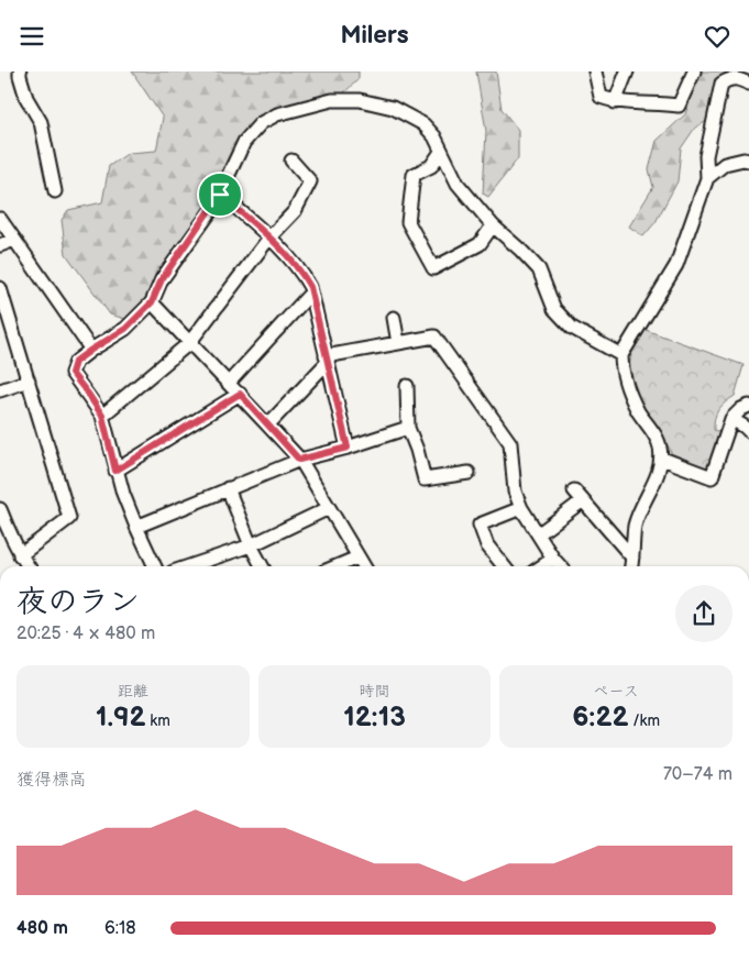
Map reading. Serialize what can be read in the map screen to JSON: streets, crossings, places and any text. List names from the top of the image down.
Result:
{
  "page": {
    "header": "Milers",
    "heading": ["夜のラン", "20:25 · 4 × 480 m"],
    "stats": [
      ["距離", "1.92 km"],
      ["時間", "12:13"],
      ["ペース", "6:22 /km"]
    ],
    "chart": ["獲得標高", "70–74 m"],
    "list": [
      {
        "name": "480 m",
        "note": "6:18"
      }
    ]
  }
}
